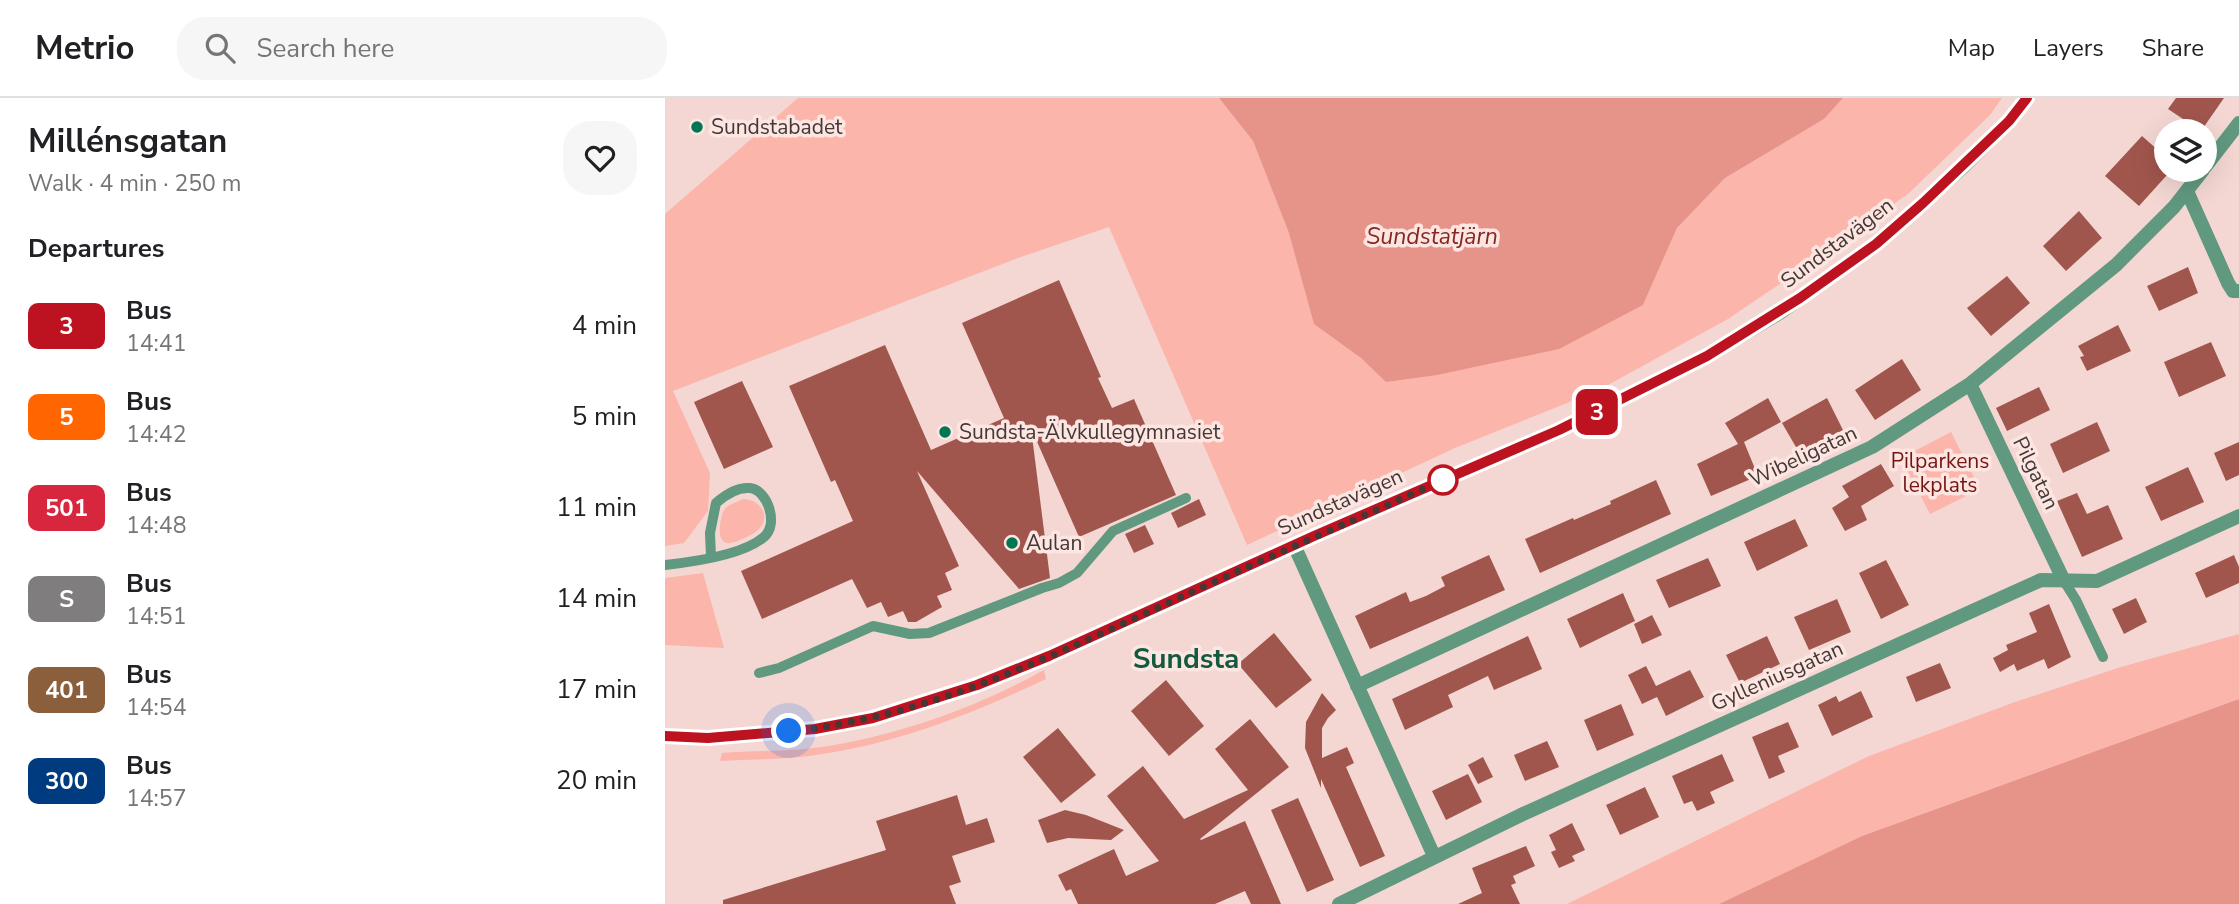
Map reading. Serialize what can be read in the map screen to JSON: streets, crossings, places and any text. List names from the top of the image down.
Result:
{
  "streets": {
    "street": [
      "Sundstavägen",
      "Wibeligatan",
      "Pilgatan",
      "Gylleniusgatan"
    ]
  },
  "crossings": [
    ["Wibeligatan", "Pilgatan"],
    ["Pilgatan", "Gylleniusgatan"]
  ],
  "districts": ["Sundsta"],
  "water": ["Sundstatjärn"],
  "parks": ["Pilparkens lekplats"],
  "places": ["Sundstabadet", "Sundsta-Älvkullegymnasiet", "Aulan"],
  "lines": ["bus line 3"],
  "page": {
    "header": "Metrio",
    "search": "Search here",
    "nav": ["Map", "Layers", "Share"],
    "heading": [
      ["Millénsgatan", "Walk · 4 min · 250 m"],
      "Departures"
    ],
    "on_map": "3",
    "list": [
      {
        "mark": "3",
        "name": "Bus",
        "note": "14:41",
        "value": "4 min"
      },
      {
        "mark": "5",
        "name": "Bus",
        "note": "14:42",
        "value": "5 min"
      },
      {
        "mark": "501",
        "name": "Bus",
        "note": "14:48",
        "value": "11 min"
      },
      {
        "mark": "S",
        "name": "Bus",
        "note": "14:51",
        "value": "14 min"
      },
      {
        "mark": "401",
        "name": "Bus",
        "note": "14:54",
        "value": "17 min"
      },
      {
        "mark": "300",
        "name": "Bus",
        "note": "14:57",
        "value": "20 min"
      }
    ]
  }
}
